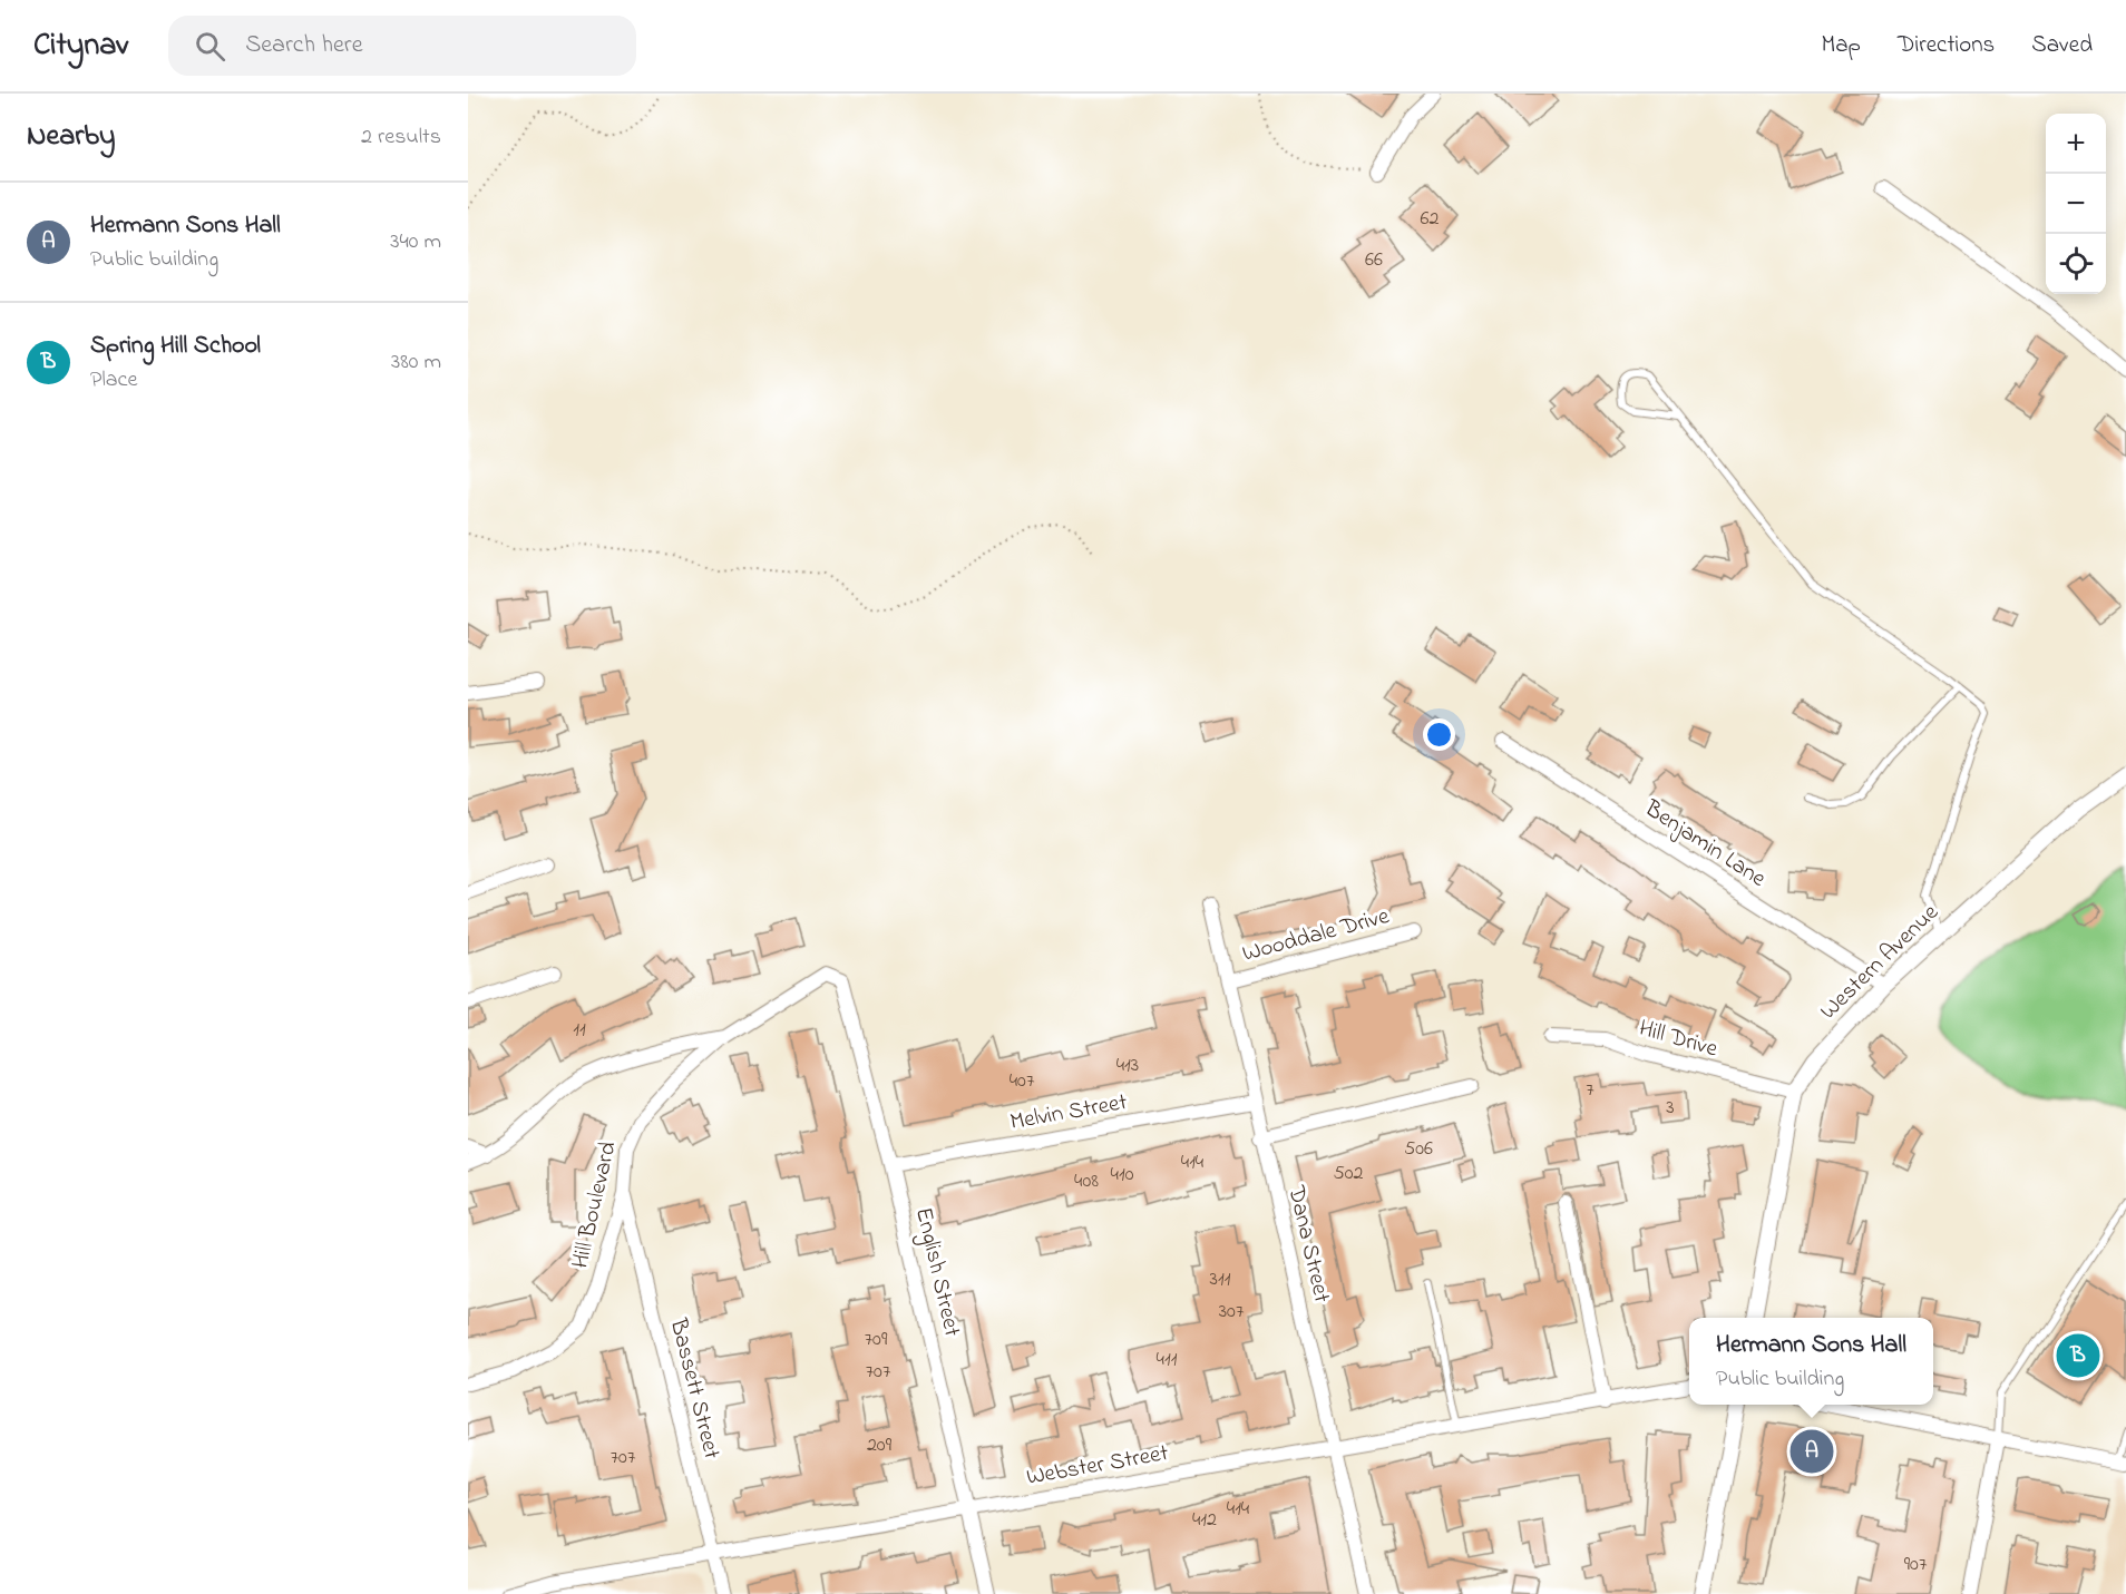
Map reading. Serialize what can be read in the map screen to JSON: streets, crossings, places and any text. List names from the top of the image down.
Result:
{
  "streets": {
    "street": [
      "Benjamin Lane",
      "Wooddale Drive",
      "Western Avenue",
      "Hill Drive",
      "Melvin Street",
      "Hill Boulevard",
      "Dana Street",
      "English Street",
      "Bassett Street",
      "Webster Street"
    ]
  },
  "crossings": [
    ["Benjamin Lane", "Western Avenue"],
    ["Wooddale Drive", "Dana Street"],
    ["Western Avenue", "Hill Drive"],
    ["Melvin Street", "Dana Street"],
    ["Melvin Street", "English Street"],
    ["Hill Boulevard", "English Street"],
    ["Hill Boulevard", "Bassett Street"],
    ["Dana Street", "Webster Street"],
    ["English Street", "Webster Street"],
    ["Bassett Street", "Webster Street"]
  ],
  "house_numbers": [
    "62",
    "66",
    "11",
    "413",
    "407",
    "7",
    "3",
    "506",
    "414",
    "502",
    "410",
    "408",
    "311",
    "307",
    "709",
    "411",
    "707",
    "209",
    "707",
    "414",
    "412",
    "907"
  ],
  "page": {
    "header": "Citynav",
    "search": "Search here",
    "nav": ["Map", "Directions", "Saved"],
    "heading": ["Nearby", "2 results"],
    "map_buttons": ["+", "−"],
    "list": [
      {
        "mark": "A",
        "name": "Hermann Sons Hall",
        "note": "Public building",
        "value": "340 m"
      },
      {
        "mark": "B",
        "name": "Spring Hill School",
        "note": "Place",
        "value": "380 m"
      }
    ],
    "popup": ["Hermann Sons Hall", "Public building"],
    "pins": ["B", "A"]
  }
}
